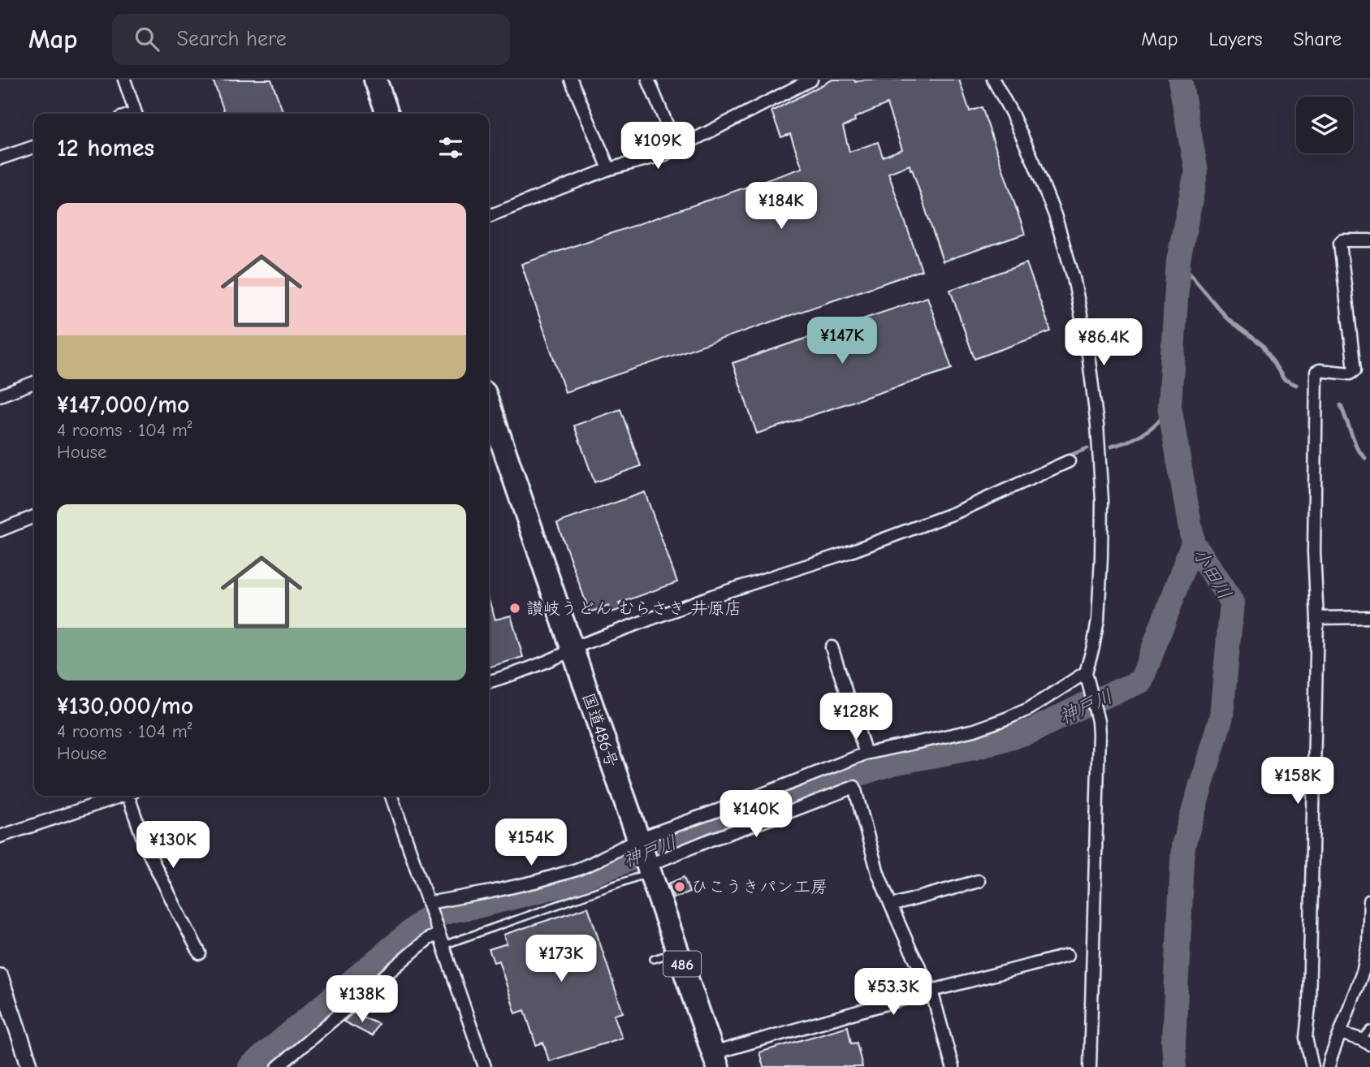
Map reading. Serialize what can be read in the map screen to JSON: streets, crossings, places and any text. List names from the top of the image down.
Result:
{
  "streets": {
    "highway": ["国道486号", "486"]
  },
  "water": ["小田川", "神戸川"],
  "places": ["讃岐うどん むらさき 井原店", "ひこうきパン工房"],
  "page": {
    "header": "Map",
    "search": "Search here",
    "nav": ["Map", "Layers", "Share"],
    "heading": "12 homes",
    "price": [
      "¥109K",
      "¥184K",
      "¥147K",
      "¥86.4K",
      "¥128K",
      "¥158K",
      "¥140K",
      "¥154K",
      "¥130K",
      "¥173K",
      "¥53.3K",
      "¥138K"
    ],
    "list": [
      {
        "name": "¥147,000/mo",
        "note": "4 rooms · 104 m² · House"
      },
      {
        "name": "¥130,000/mo",
        "note": "4 rooms · 104 m² · House"
      }
    ]
  }
}
